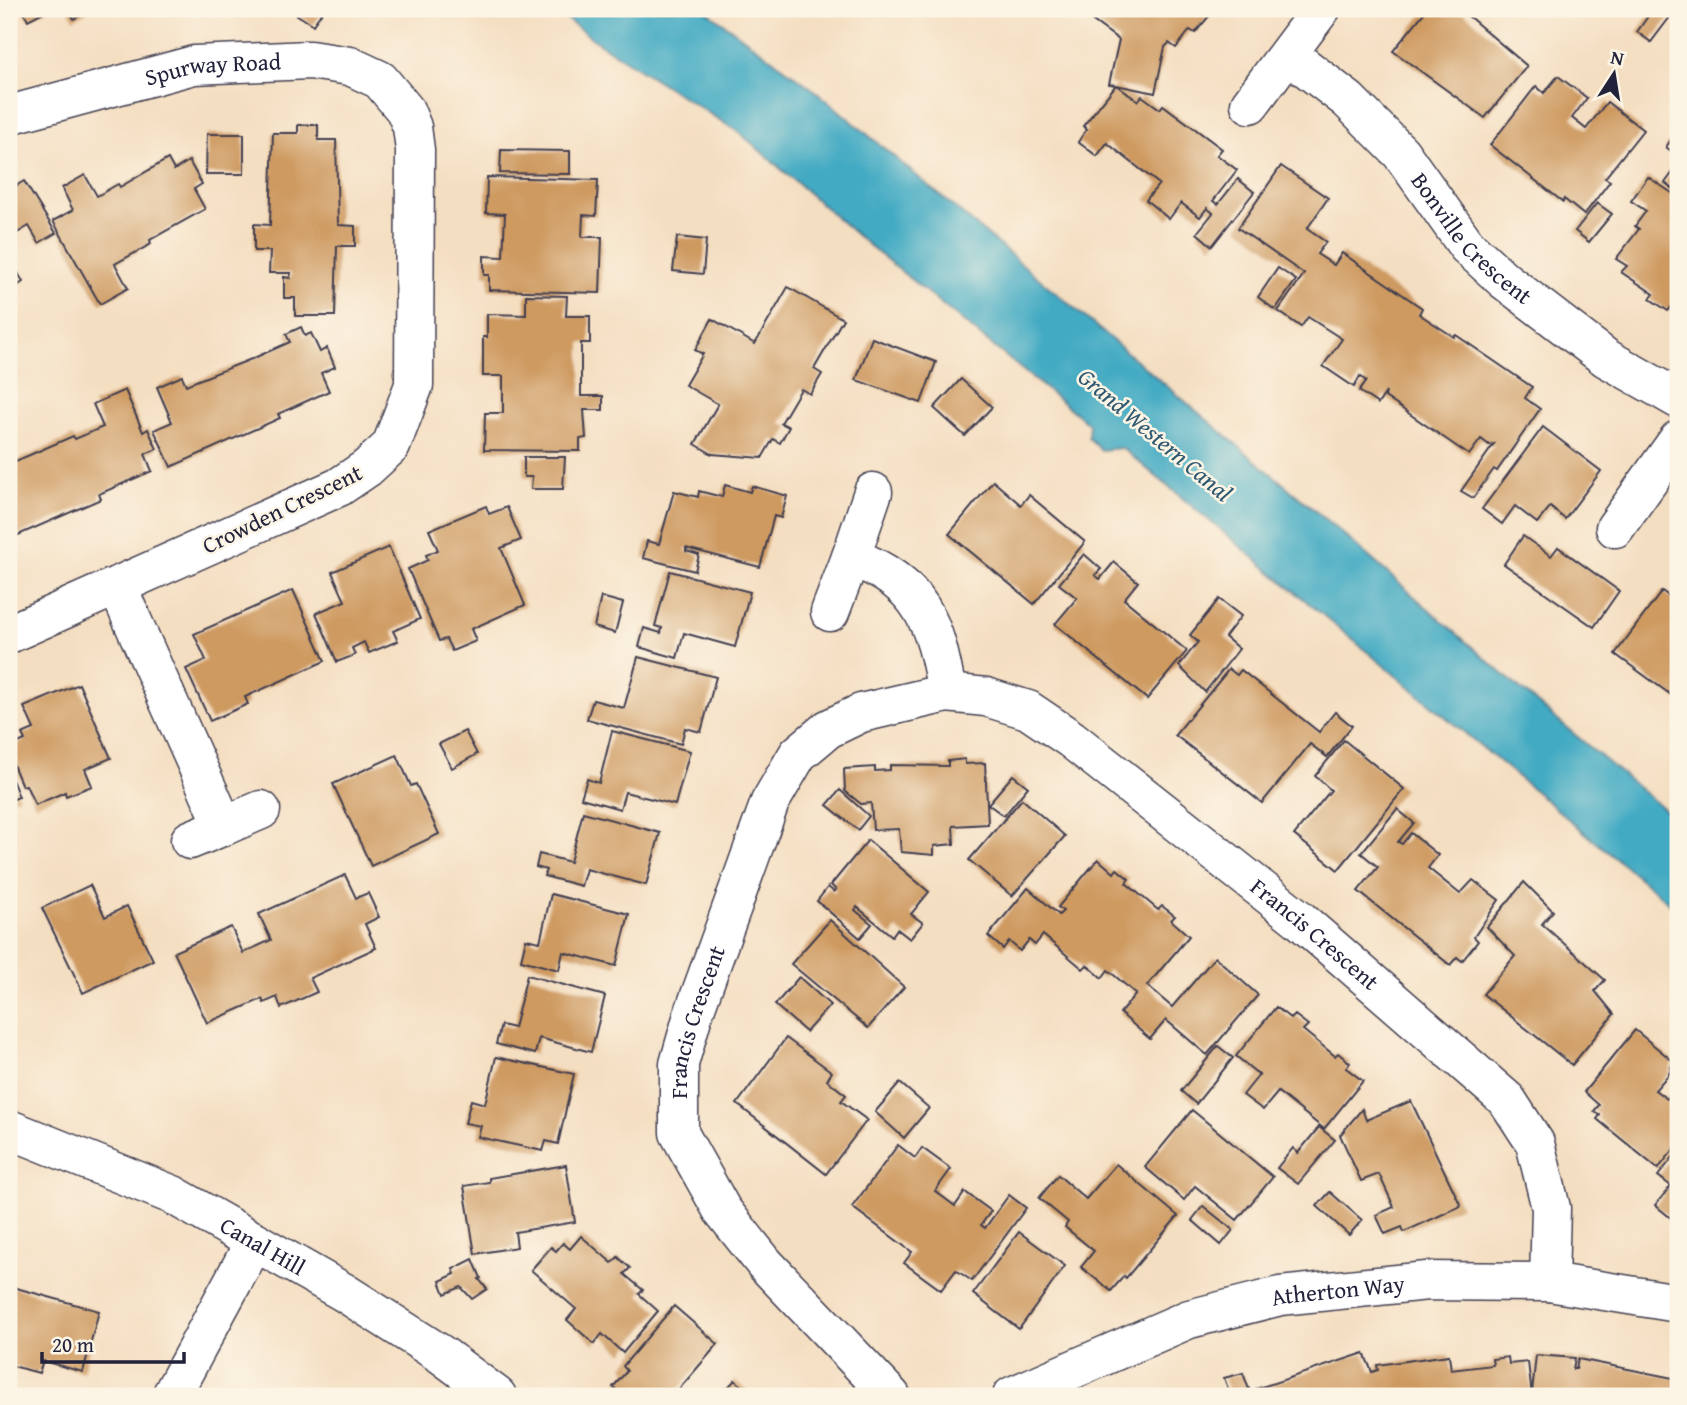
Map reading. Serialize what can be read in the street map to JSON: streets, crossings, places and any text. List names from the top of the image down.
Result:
{
  "streets": {
    "street": [
      "Spurway Road",
      "Bonville Crescent",
      "Crowden Crescent",
      "Francis Crescent",
      "Canal Hill",
      "Atherton Way"
    ]
  },
  "crossings": [
    ["Spurway Road", "Crowden Crescent"],
    ["Francis Crescent", "Atherton Way"]
  ],
  "water": ["Grand Western Canal"],
  "scale_bar": "20 m",
  "north": "top"
}
